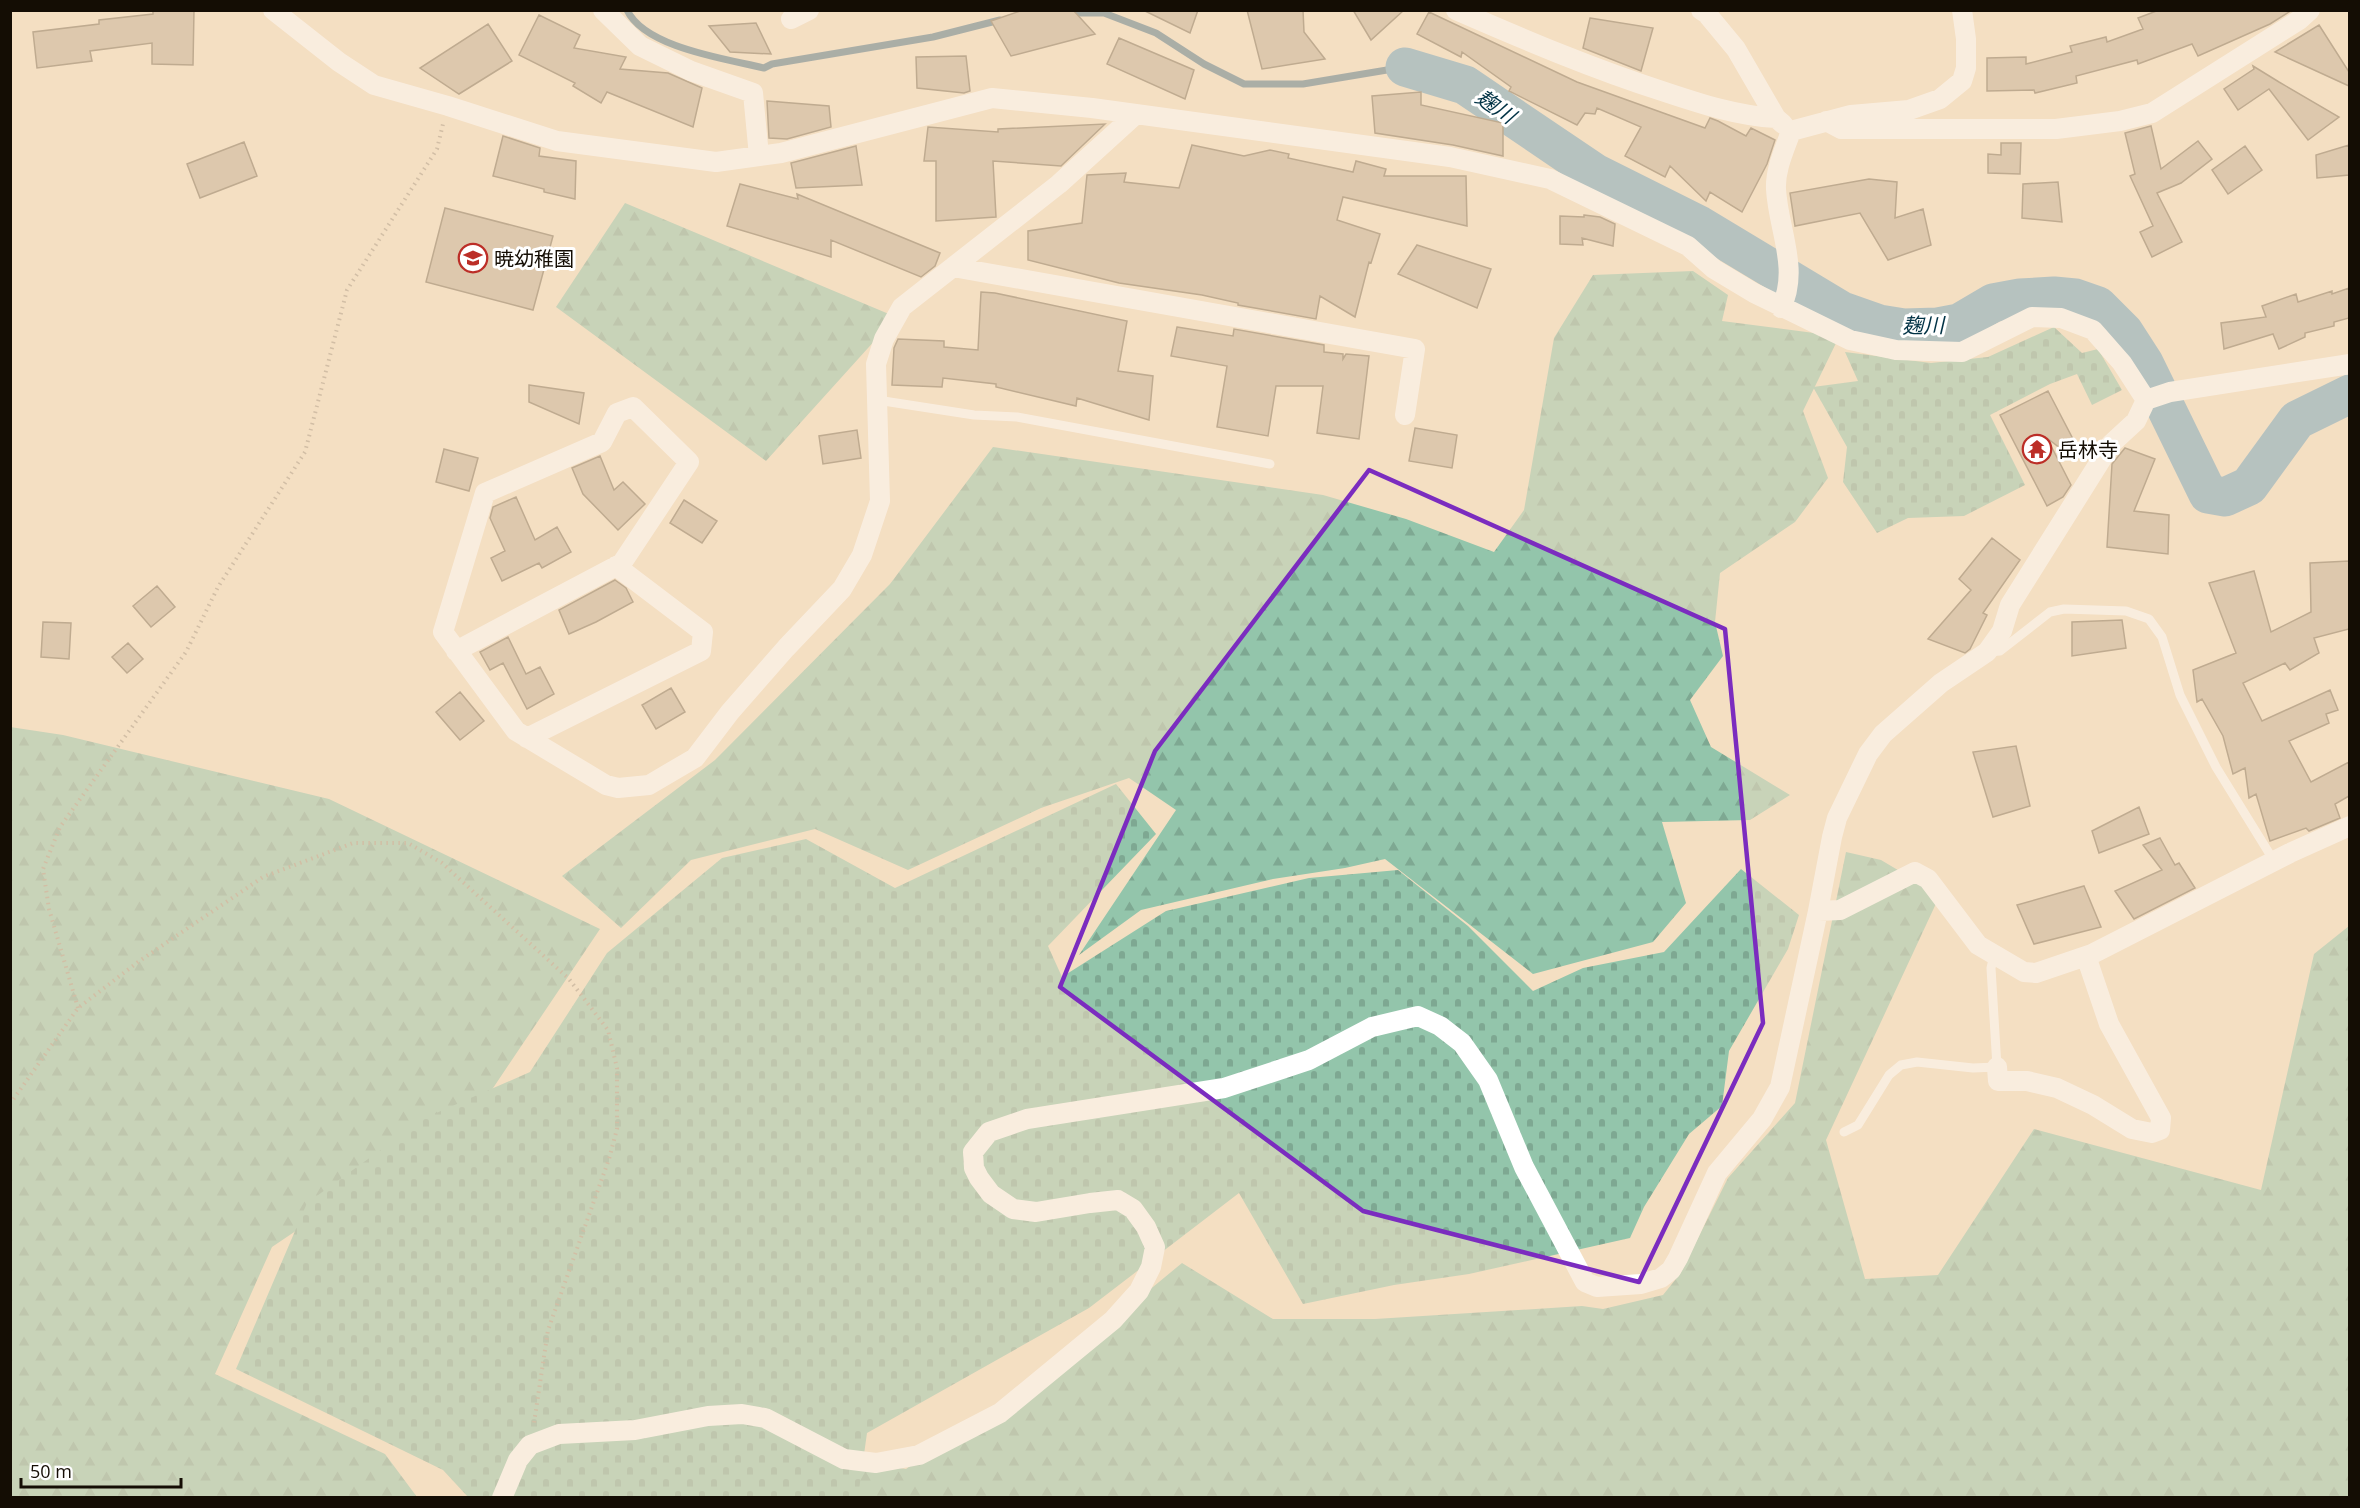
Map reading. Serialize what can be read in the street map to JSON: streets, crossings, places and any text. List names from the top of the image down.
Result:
{
  "water": ["麹川"],
  "places": {
    "school or university": ["暁幼稚園"],
    "temple": ["岳林寺"]
  },
  "scale_bar": "50 m"
}
